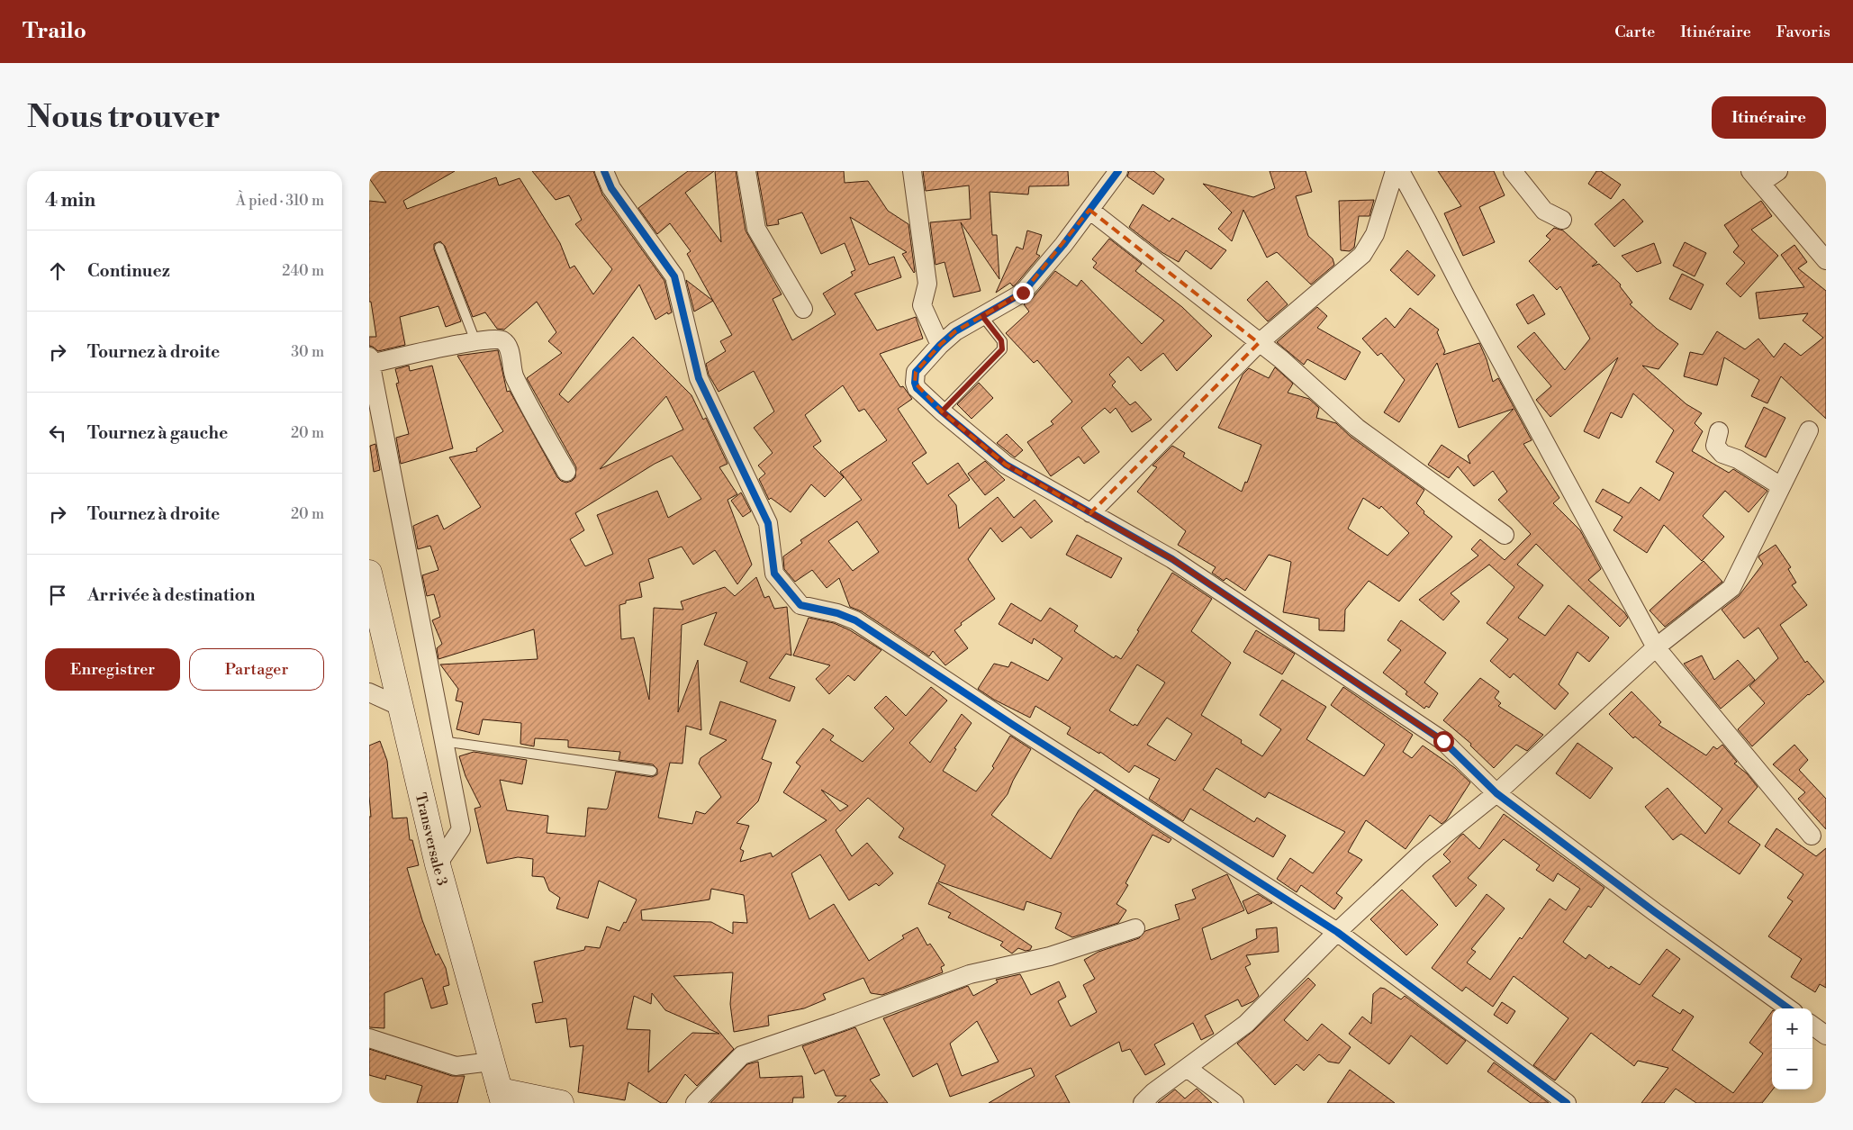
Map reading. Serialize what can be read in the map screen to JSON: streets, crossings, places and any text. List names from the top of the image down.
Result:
{
  "streets": {
    "main road": ["Transversale 3"]
  },
  "page": {
    "header": "Trailo",
    "nav": ["Carte", "Itinéraire", "Favoris"],
    "buttons": [
      "Itinéraire",
      ["Enregistrer", "Partager"]
    ],
    "title": "Nous trouver",
    "heading": ["4 min", "À pied · 310 m"],
    "list": [
      ["Continuez", "240 m"],
      ["Tournez à droite", "30 m"],
      ["Tournez à gauche", "20 m"],
      ["Tournez à droite", "20 m"],
      "Arrivée à destination"
    ],
    "map_buttons": ["+", "−"]
  }
}
